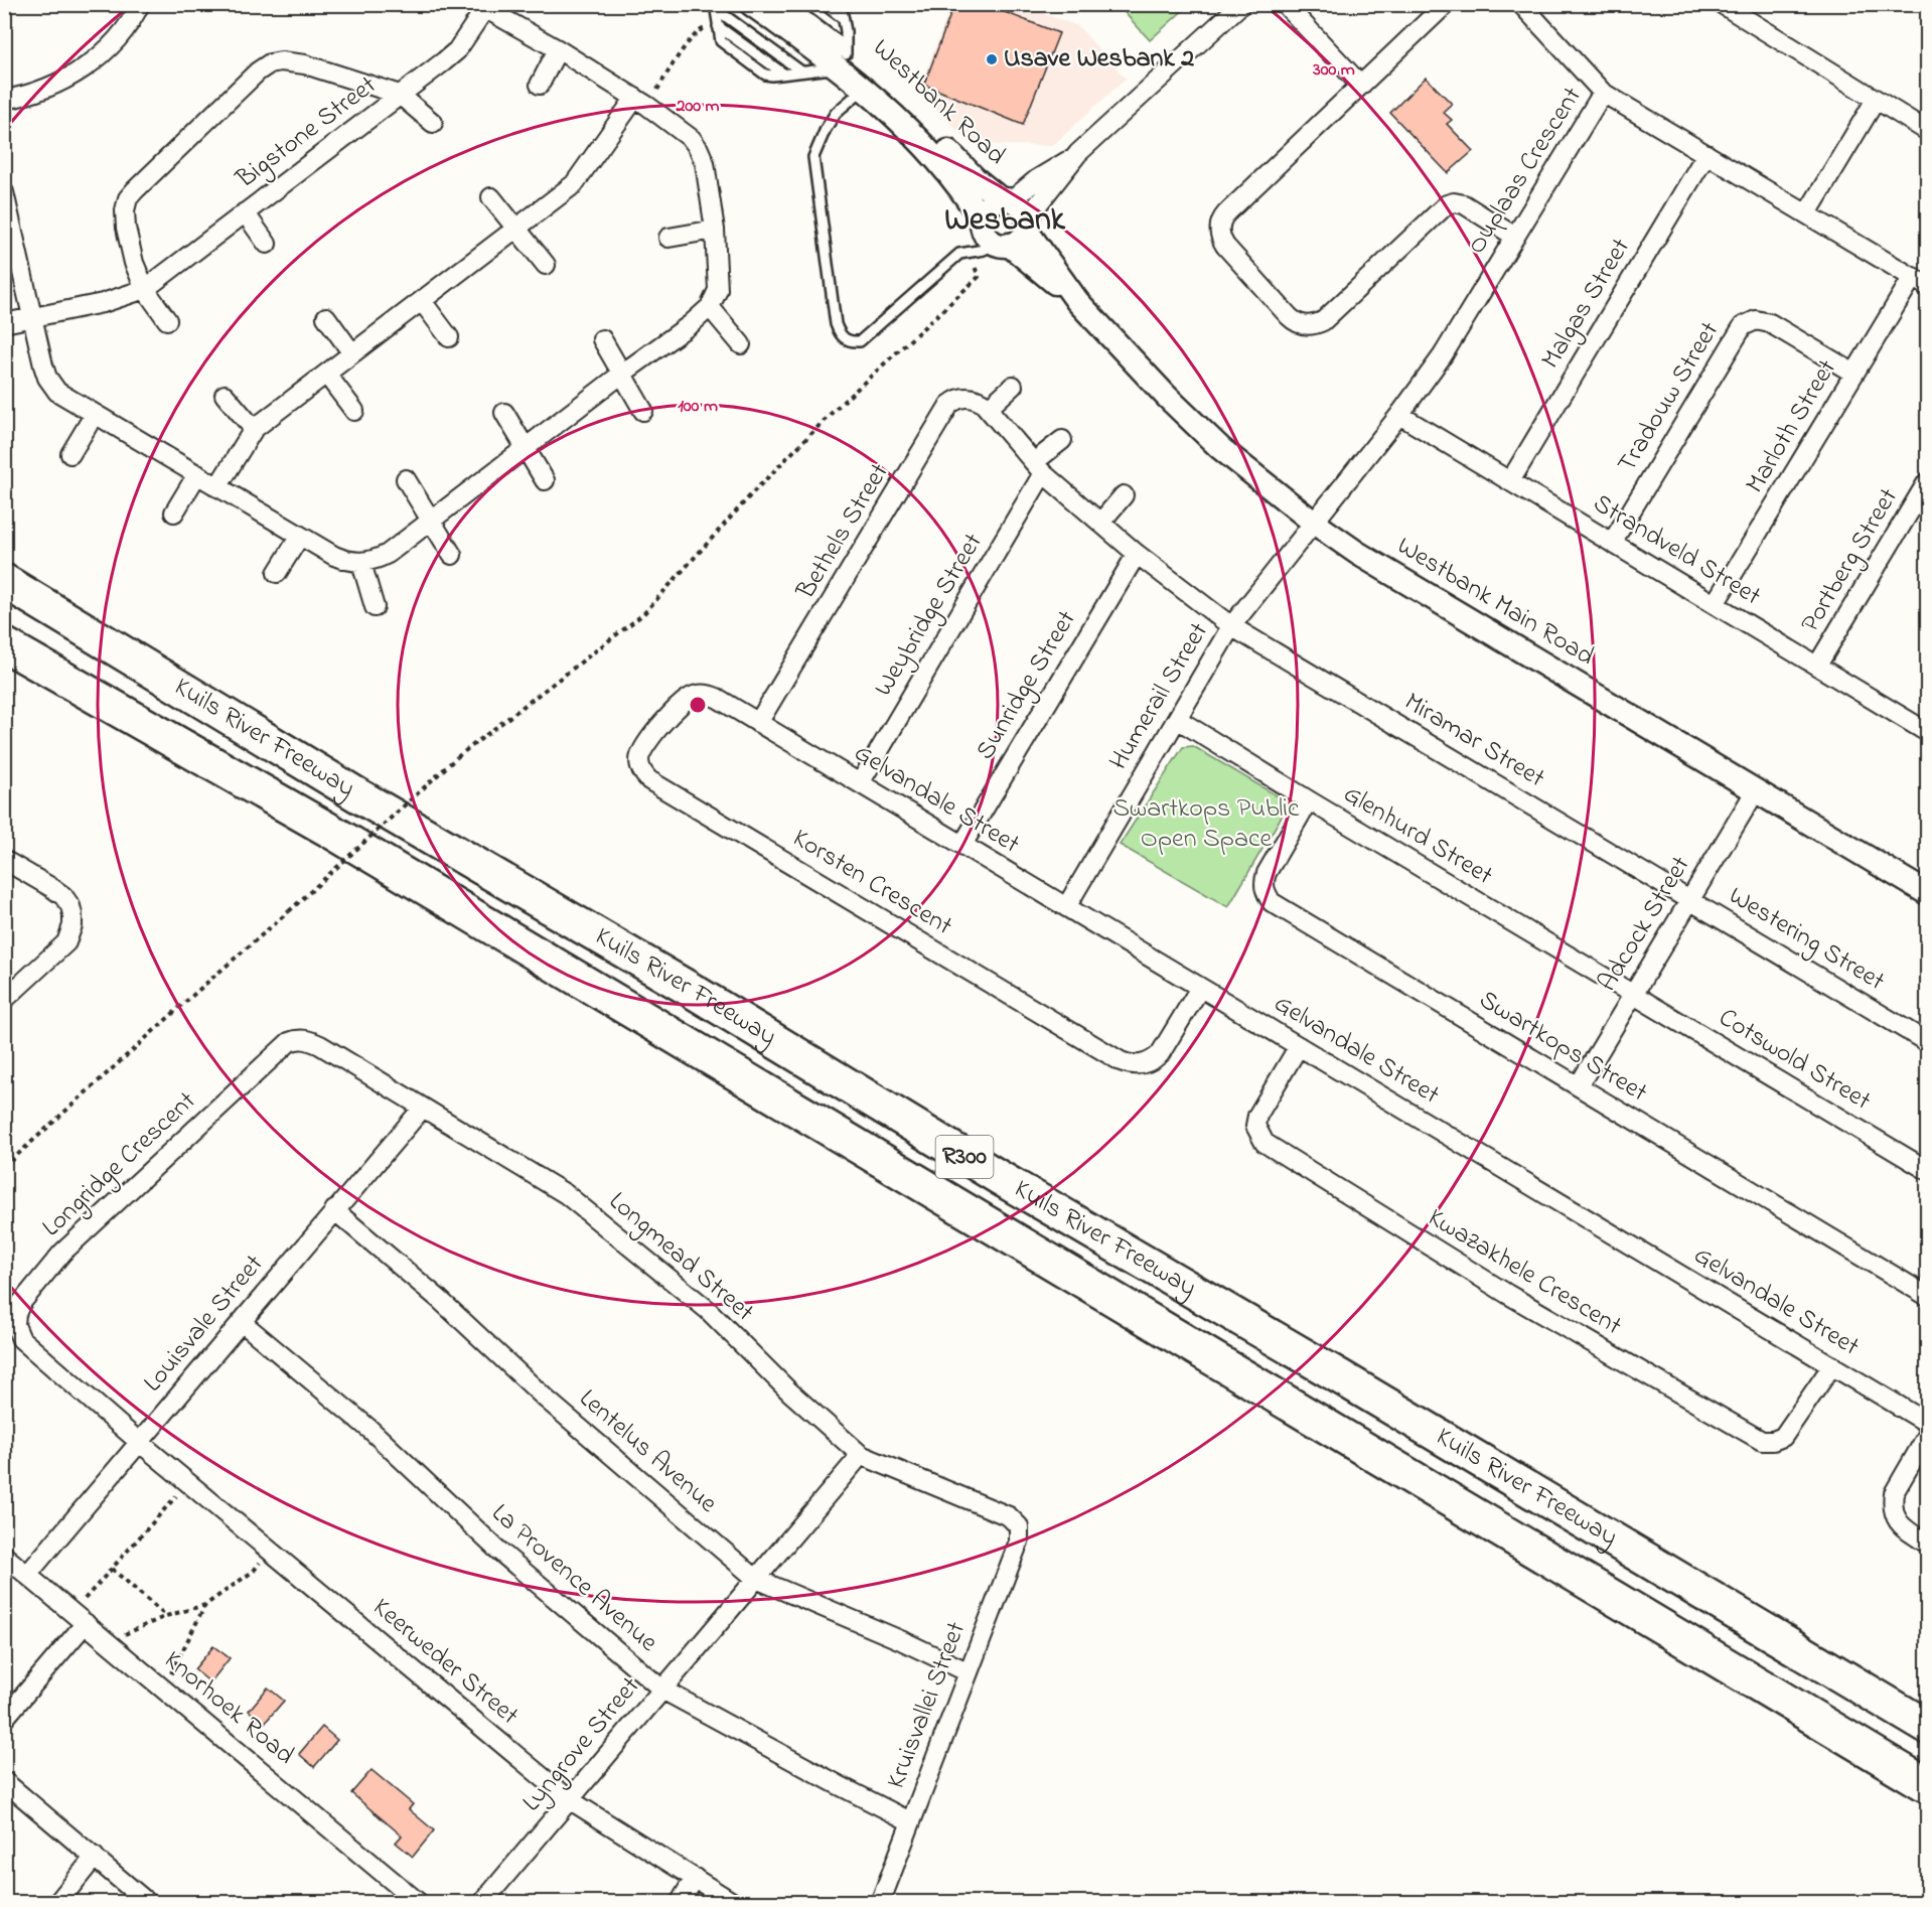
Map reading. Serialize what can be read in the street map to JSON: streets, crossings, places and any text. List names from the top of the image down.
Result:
{
  "streets": {
    "highway": ["Kuils River Freeway", "R300"],
    "street": [
      "Westbank Road",
      "Bigstone Street",
      "Ouplaas Crescent",
      "Malgas Street",
      "Tradouw Street",
      "Marloth Street",
      "Bethels Street",
      "Strandveld Street",
      "Portberg Street",
      "Westbank Main Road",
      "Weybridge Street",
      "Sunridge Street",
      "Humerail Street",
      "Miramar Street",
      "Gelvandale Street",
      "Glenhurd Street",
      "Korsten Crescent",
      "Adcock Street",
      "Westering Street",
      "Swartkops Street",
      "Cotswold Street",
      "Longridge Crescent",
      "Longmead Street",
      "Kwazakhele Crescent",
      "Louisvale Street",
      "Lentelus Avenue",
      "La Provence Avenue",
      "Keerweder Street",
      "Kruisvallei Street",
      "Knorhoek Road",
      "Lyngrove Street"
    ]
  },
  "crossings": [
    ["Westbank Road", "Westbank Main Road"],
    ["Ouplaas Crescent", "Malgas Street"],
    ["Ouplaas Crescent", "Marloth Street"],
    ["Ouplaas Crescent", "Strandveld Street"],
    ["Ouplaas Crescent", "Westbank Main Road"],
    ["Ouplaas Crescent", "Humerail Street"],
    ["Malgas Street", "Strandveld Street"],
    ["Tradouw Street", "Marloth Street"],
    ["Tradouw Street", "Strandveld Street"],
    ["Marloth Street", "Strandveld Street"],
    ["Bethels Street", "Weybridge Street"],
    ["Bethels Street", "Sunridge Street"],
    ["Bethels Street", "Humerail Street"],
    ["Bethels Street", "Miramar Street"],
    ["Bethels Street", "Gelvandale Street"],
    ["Bethels Street", "Korsten Crescent"],
    ["Strandveld Street", "Portberg Street"],
    ["Westbank Main Road", "Humerail Street"],
    ["Westbank Main Road", "Adcock Street"],
    ["Weybridge Street", "Gelvandale Street"],
    ["Sunridge Street", "Gelvandale Street"],
    ["Humerail Street", "Miramar Street"],
    ["Humerail Street", "Gelvandale Street"],
    ["Humerail Street", "Glenhurd Street"],
    ["Miramar Street", "Adcock Street"],
    ["Miramar Street", "Westering Street"],
    ["Gelvandale Street", "Korsten Crescent"],
    ["Gelvandale Street", "Kwazakhele Crescent"],
    ["Glenhurd Street", "Adcock Street"],
    ["Glenhurd Street", "Swartkops Street"],
    ["Glenhurd Street", "Cotswold Street"],
    ["Adcock Street", "Westering Street"],
    ["Adcock Street", "Swartkops Street"],
    ["Adcock Street", "Cotswold Street"],
    ["Longridge Crescent", "Longmead Street"],
    ["Longridge Crescent", "Louisvale Street"],
    ["Longridge Crescent", "Keerweder Street"],
    ["Longmead Street", "Louisvale Street"],
    ["Longmead Street", "Kruisvallei Street"],
    ["Longmead Street", "Lyngrove Street"],
    ["Louisvale Street", "Lentelus Avenue"],
    ["Louisvale Street", "La Provence Avenue"],
    ["Louisvale Street", "Keerweder Street"],
    ["Louisvale Street", "Knorhoek Road"],
    ["Lentelus Avenue", "Kruisvallei Street"],
    ["Lentelus Avenue", "Lyngrove Street"],
    ["La Provence Avenue", "Kruisvallei Street"],
    ["La Provence Avenue", "Lyngrove Street"],
    ["Keerweder Street", "Lyngrove Street"]
  ],
  "districts": ["Wesbank"],
  "parks": ["Swartkops Public Open Space"],
  "places": ["Usave Wesbank 2"],
  "rings": ["300 m", "200 m", "100 m"]
}
